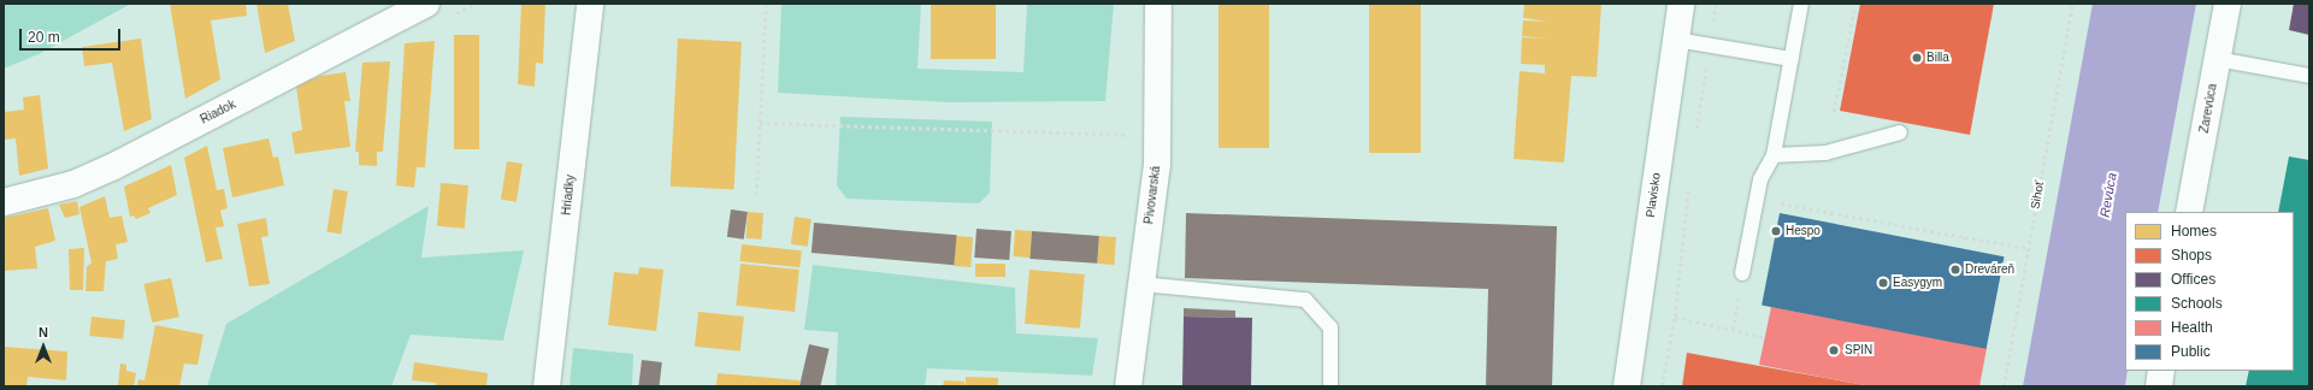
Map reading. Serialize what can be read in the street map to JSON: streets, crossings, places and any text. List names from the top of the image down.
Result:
{
  "streets": {
    "street": [
      "Zarevúca",
      "Riadok",
      "Hriadky",
      "Pivovarská",
      "Plavisko"
    ],
    "path": ["Sihoť"]
  },
  "water": ["Revúca"],
  "places": [
    "Billa",
    "Hespo",
    "Dreváreň",
    "Easygym",
    "SPIN"
  ],
  "legend": [
    "Homes",
    "Shops",
    "Offices",
    "Schools",
    "Health",
    "Public"
  ],
  "scale_bar": "20 m",
  "north": "top"
}
